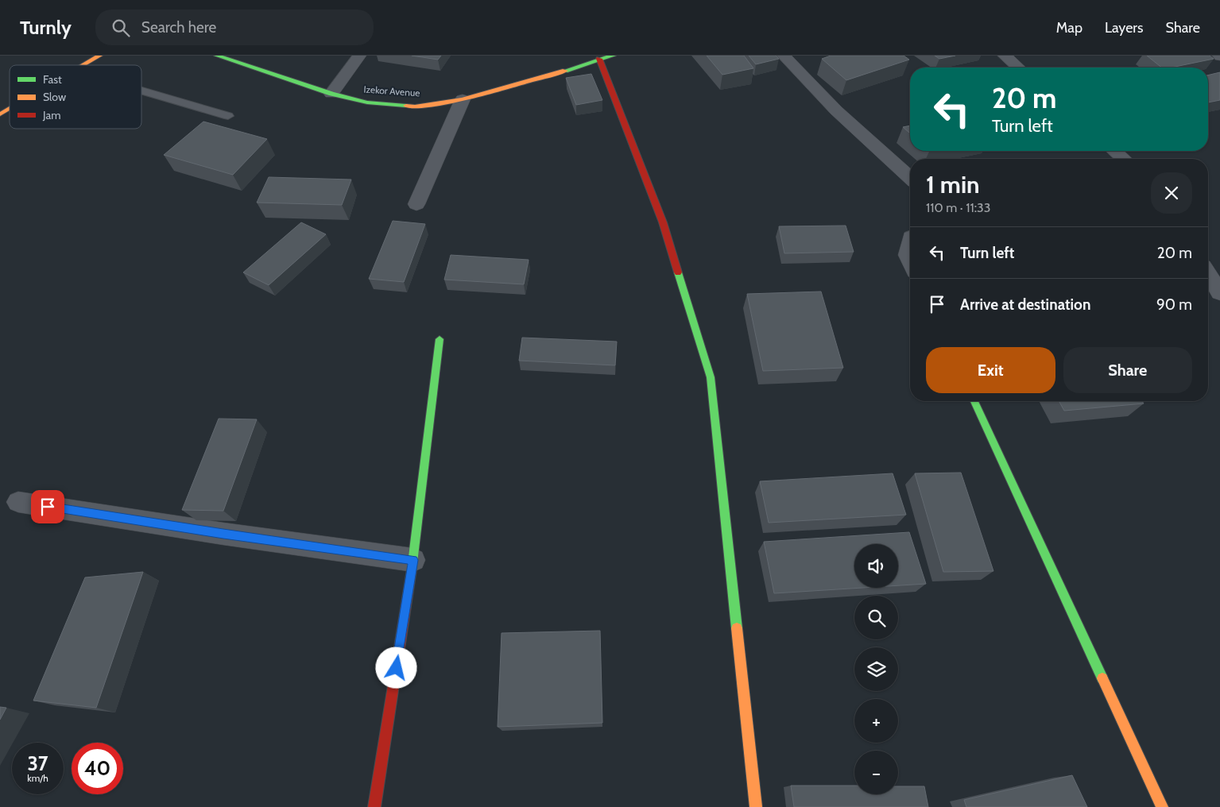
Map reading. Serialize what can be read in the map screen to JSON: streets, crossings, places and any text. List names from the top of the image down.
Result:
{
  "streets": {
    "street": ["Izekor Avenue"]
  },
  "legend": ["Fast", "Slow", "Jam"],
  "page": {
    "header": "Turnly",
    "search": "Search here",
    "nav": ["Map", "Layers", "Share"],
    "turn": ["20 m", "Turn left"],
    "heading": ["1 min", "110 m · 11:33"],
    "list": [
      {
        "name": "Turn left",
        "value": "20 m"
      },
      {
        "name": "Arrive at destination",
        "value": "90 m"
      }
    ],
    "buttons": ["Exit", "Share"],
    "map_buttons": ["+", "−"],
    "speed": "37 km/h",
    "limit": "40"
  }
}
